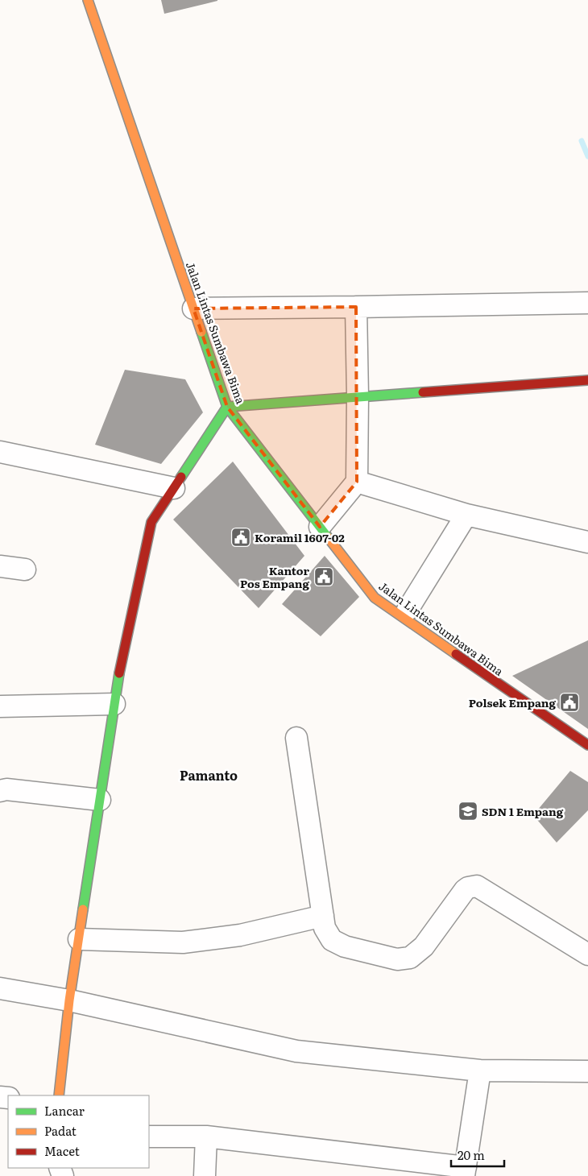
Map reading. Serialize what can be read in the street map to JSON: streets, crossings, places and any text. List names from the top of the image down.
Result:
{
  "streets": {
    "main road": ["Jalan Lintas Sumbawa Bima"]
  },
  "districts": ["Pamanto"],
  "places": {
    "public building": ["Koramil 1607-02", "Kantor Pos Empang", "Polsek Empang"],
    "school or university": ["SDN 1 Empang"]
  },
  "legend": ["Lancar", "Padat", "Macet"],
  "scale_bar": "20 m"
}
